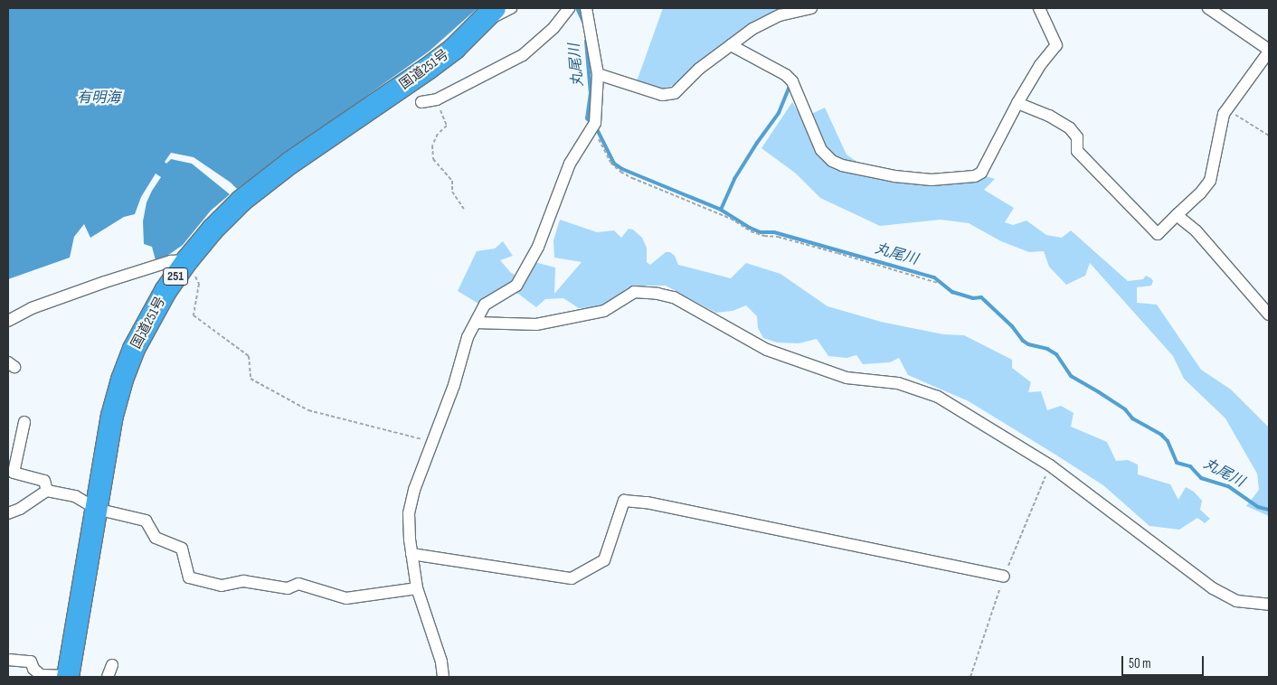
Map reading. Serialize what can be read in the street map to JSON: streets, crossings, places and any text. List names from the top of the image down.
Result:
{
  "streets": {
    "highway": ["国道251号", "251"]
  },
  "water": ["丸尾川", "有明海"],
  "scale_bar": "50 m"
}
